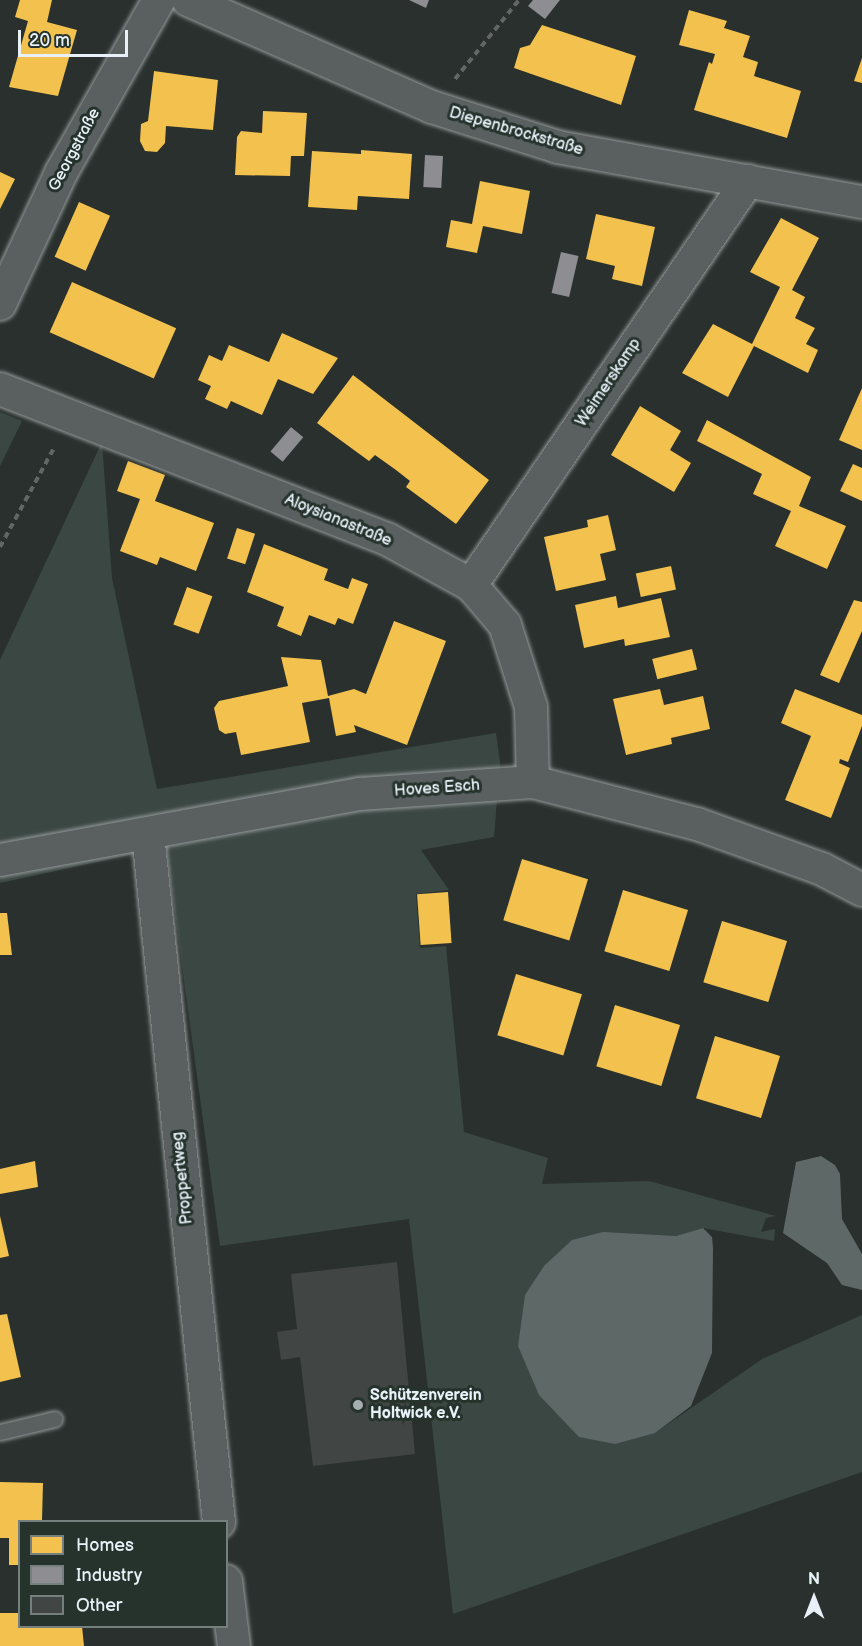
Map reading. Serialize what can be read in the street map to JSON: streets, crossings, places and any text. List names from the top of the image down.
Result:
{
  "streets": {
    "street": [
      "Diepenbrockstraße",
      "Georgstraße",
      "Weimerskamp",
      "Aloysianastraße",
      "Hoves Esch",
      "Proppertweg"
    ]
  },
  "crossings": [
    ["Diepenbrockstraße", "Weimerskamp"],
    ["Weimerskamp", "Aloysianastraße"],
    ["Aloysianastraße", "Hoves Esch"],
    ["Hoves Esch", "Proppertweg"]
  ],
  "places": ["Schützenverein Holtwick e.V."],
  "legend": ["Homes", "Industry", "Other"],
  "scale_bar": "20 m",
  "north": "top"
}
